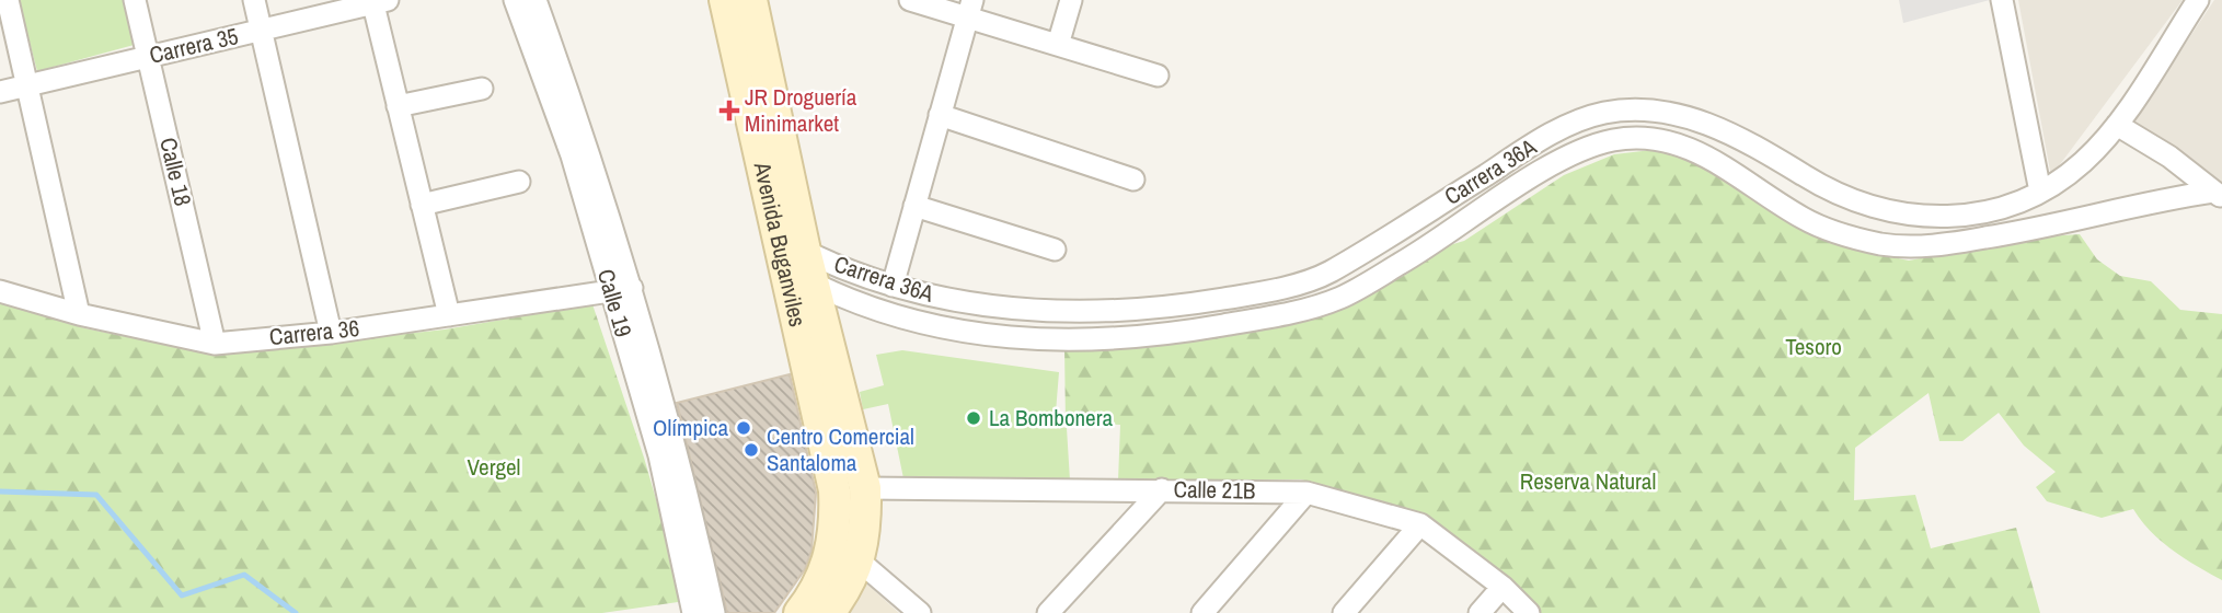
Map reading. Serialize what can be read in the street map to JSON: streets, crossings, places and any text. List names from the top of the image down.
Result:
{
  "streets": {
    "main road": ["Avenida Buganviles"],
    "street": [
      "Carrera 35",
      "Calle 18",
      "Carrera 36A",
      "Calle 19",
      "Carrera 36",
      "Calle 21B"
    ]
  },
  "crossings": [
    ["Carrera 35", "Calle 18"],
    ["Calle 18", "Carrera 36"],
    ["Carrera 36A", "Avenida Buganviles"],
    ["Avenida Buganviles", "Calle 21B"],
    ["Calle 19", "Carrera 36"]
  ],
  "parks": ["Tesoro", "Vergel", "Reserva Natural"],
  "places": {
    "health": ["JR Droguería Minimarket"],
    "other": ["La Bombonera", "Olímpica", "Centro Comercial Santaloma"]
  }
}
